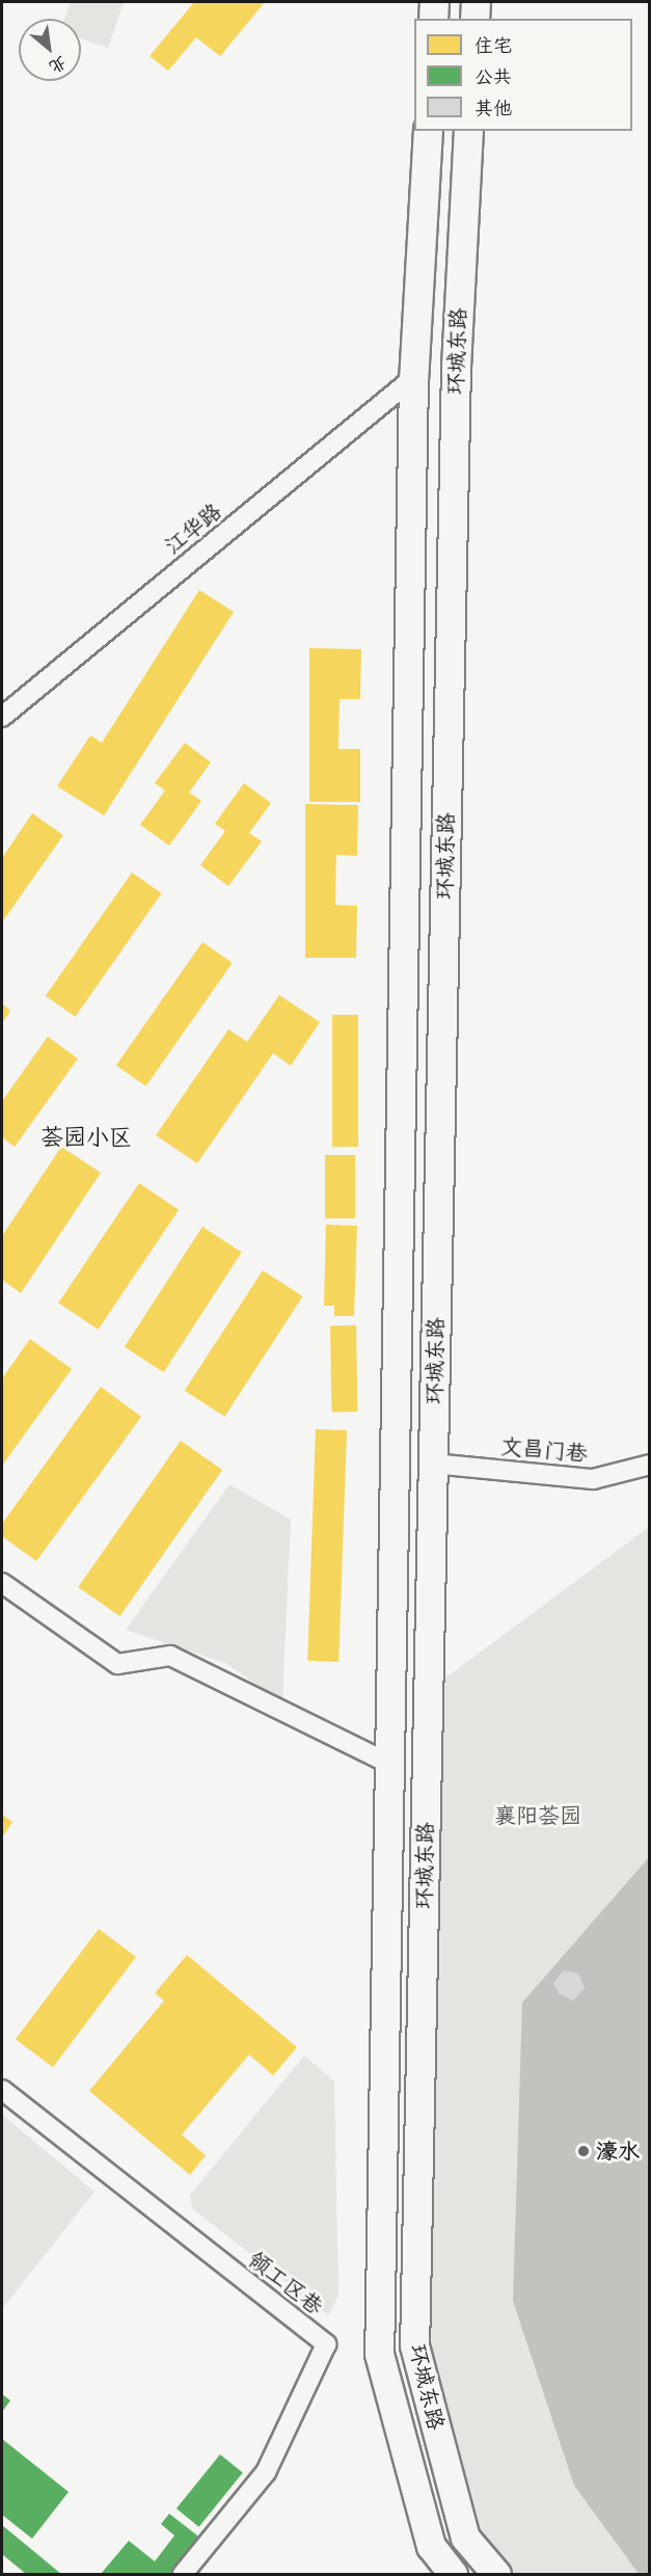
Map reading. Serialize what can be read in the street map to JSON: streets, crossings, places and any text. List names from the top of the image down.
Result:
{
  "streets": {
    "main road": ["环城东路"],
    "street": ["江华路", "文昌门巷", "领工区巷"]
  },
  "crossings": [
    ["环城东路", "江华路"],
    ["环城东路", "文昌门巷"]
  ],
  "districts": ["荟园小区"],
  "parks": ["襄阳荟园"],
  "places": ["濠水"],
  "legend": ["住宅", "公共", "其他"],
  "north": "bottom right"
}
